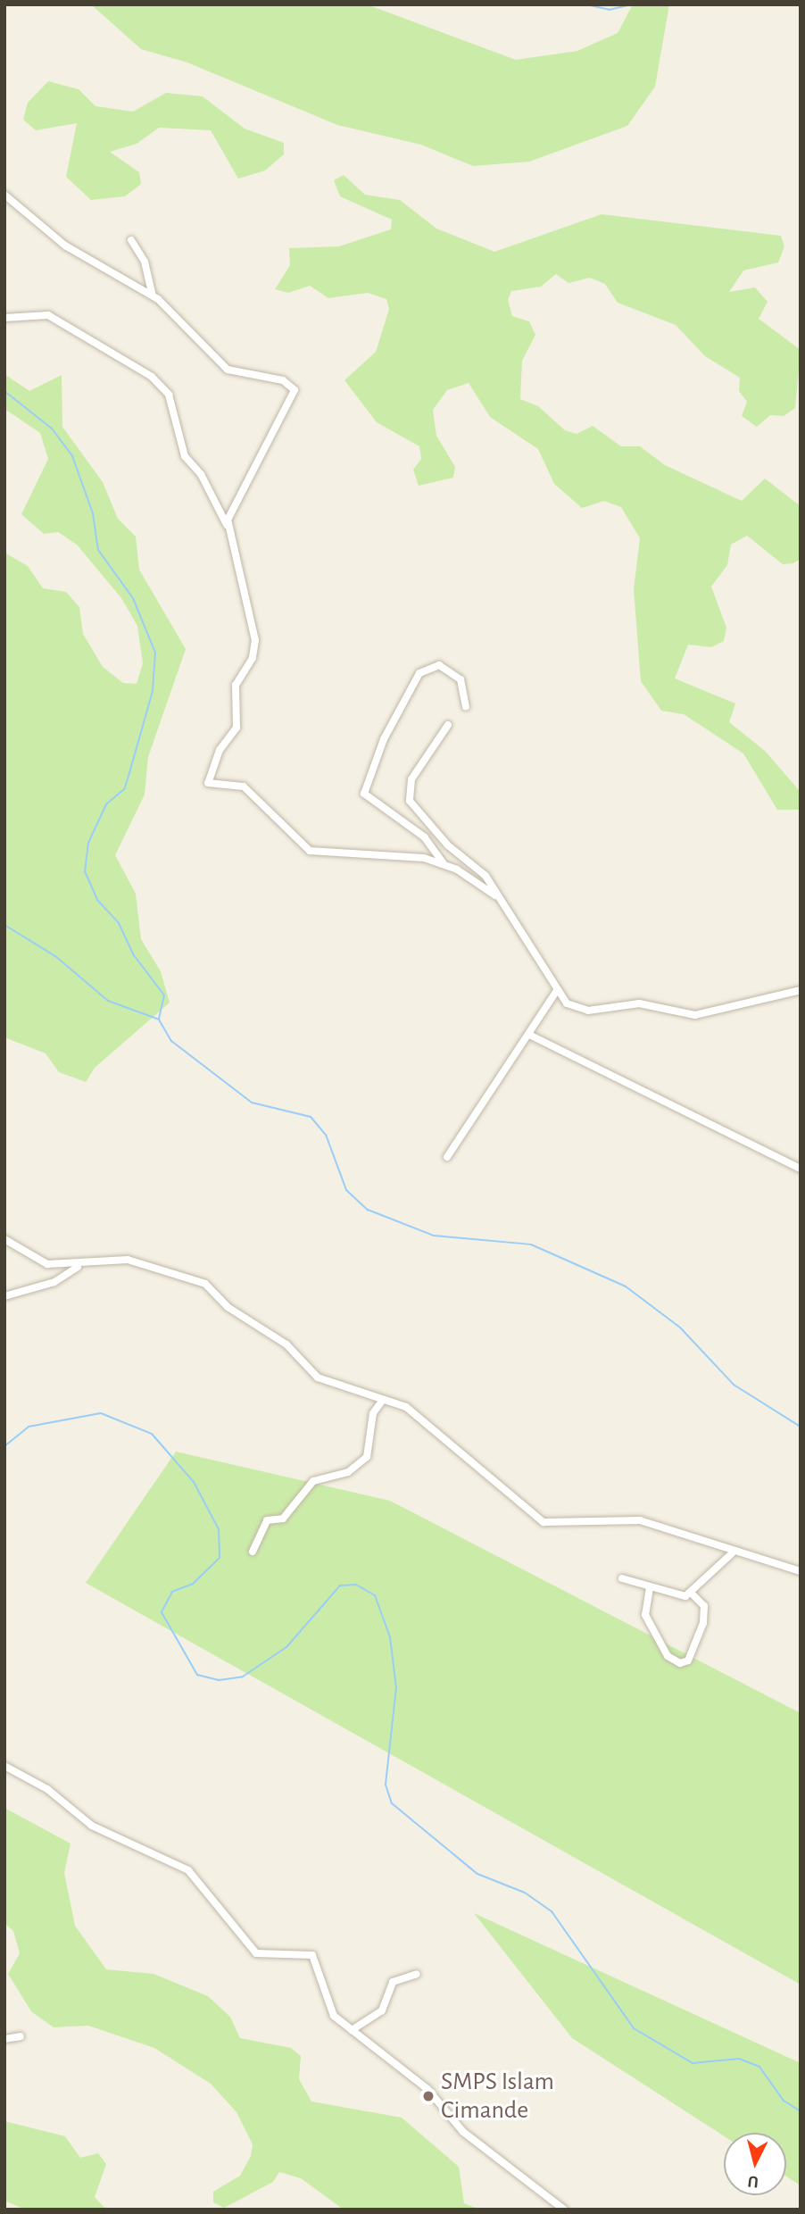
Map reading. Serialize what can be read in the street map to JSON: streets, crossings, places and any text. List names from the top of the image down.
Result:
{
  "places": ["SMPS Islam Cimande"],
  "north": "bottom"
}
